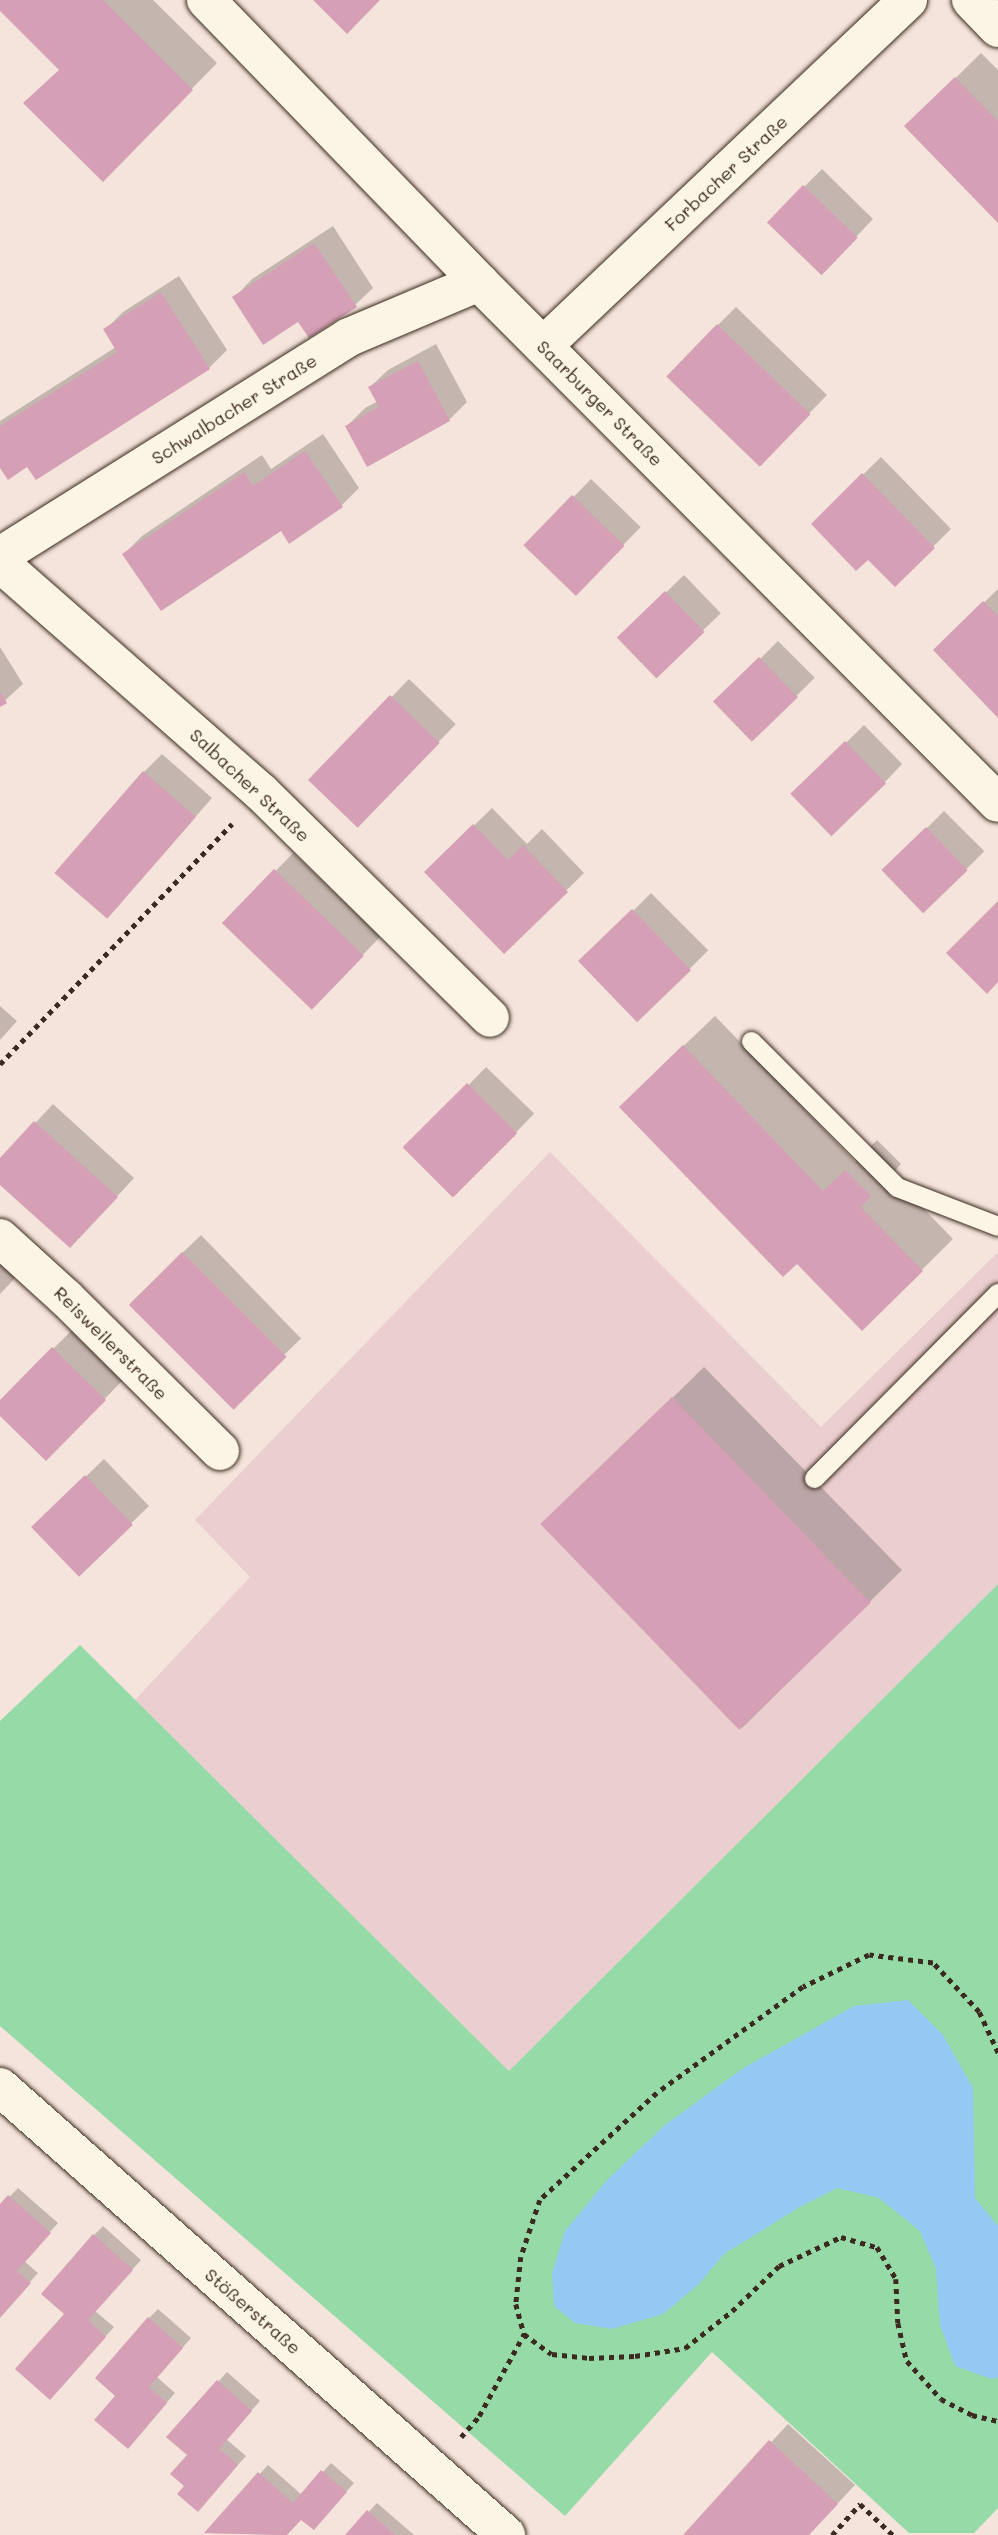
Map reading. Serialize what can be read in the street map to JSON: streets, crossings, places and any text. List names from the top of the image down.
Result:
{
  "streets": {
    "street": [
      "Forbacher Straße",
      "Saarburger Straße",
      "Schwalbacher Straße",
      "Salbacher Straße",
      "Reisweilerstraße",
      "Stößerstraße"
    ]
  },
  "crossings": [
    ["Forbacher Straße", "Saarburger Straße"],
    ["Saarburger Straße", "Schwalbacher Straße"]
  ]
}
